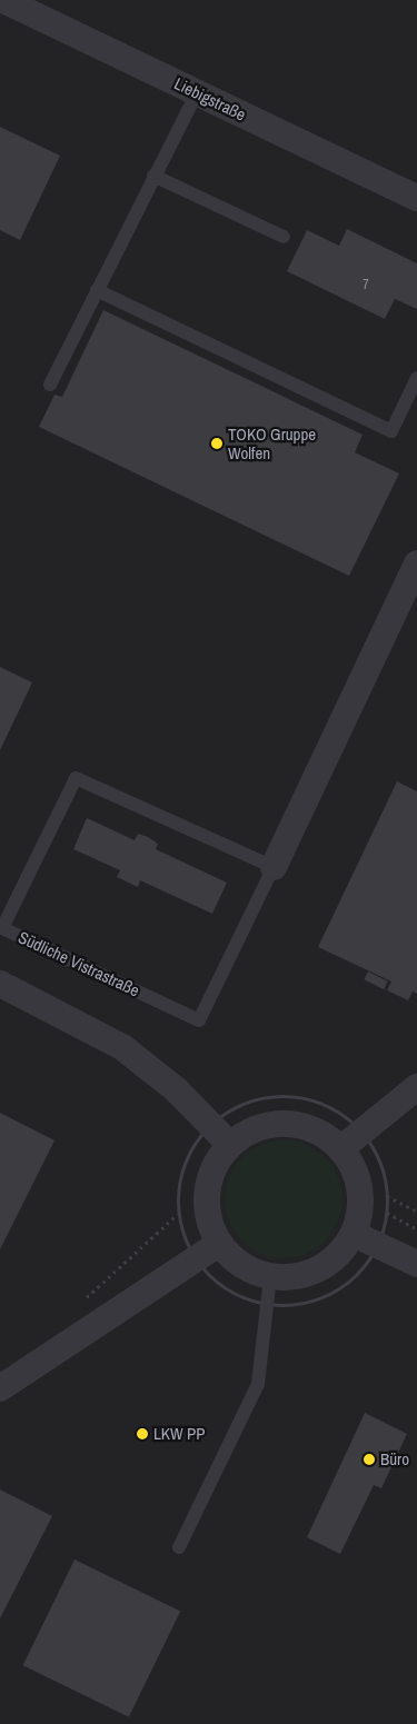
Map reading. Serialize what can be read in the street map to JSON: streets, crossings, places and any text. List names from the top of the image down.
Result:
{
  "streets": {
    "street": ["Liebigstraße", "Südliche Vistrastraße"]
  },
  "places": ["TOKO Gruppe Wolfen", "LKW PP", "Büro"],
  "house_numbers": ["7"]
}
